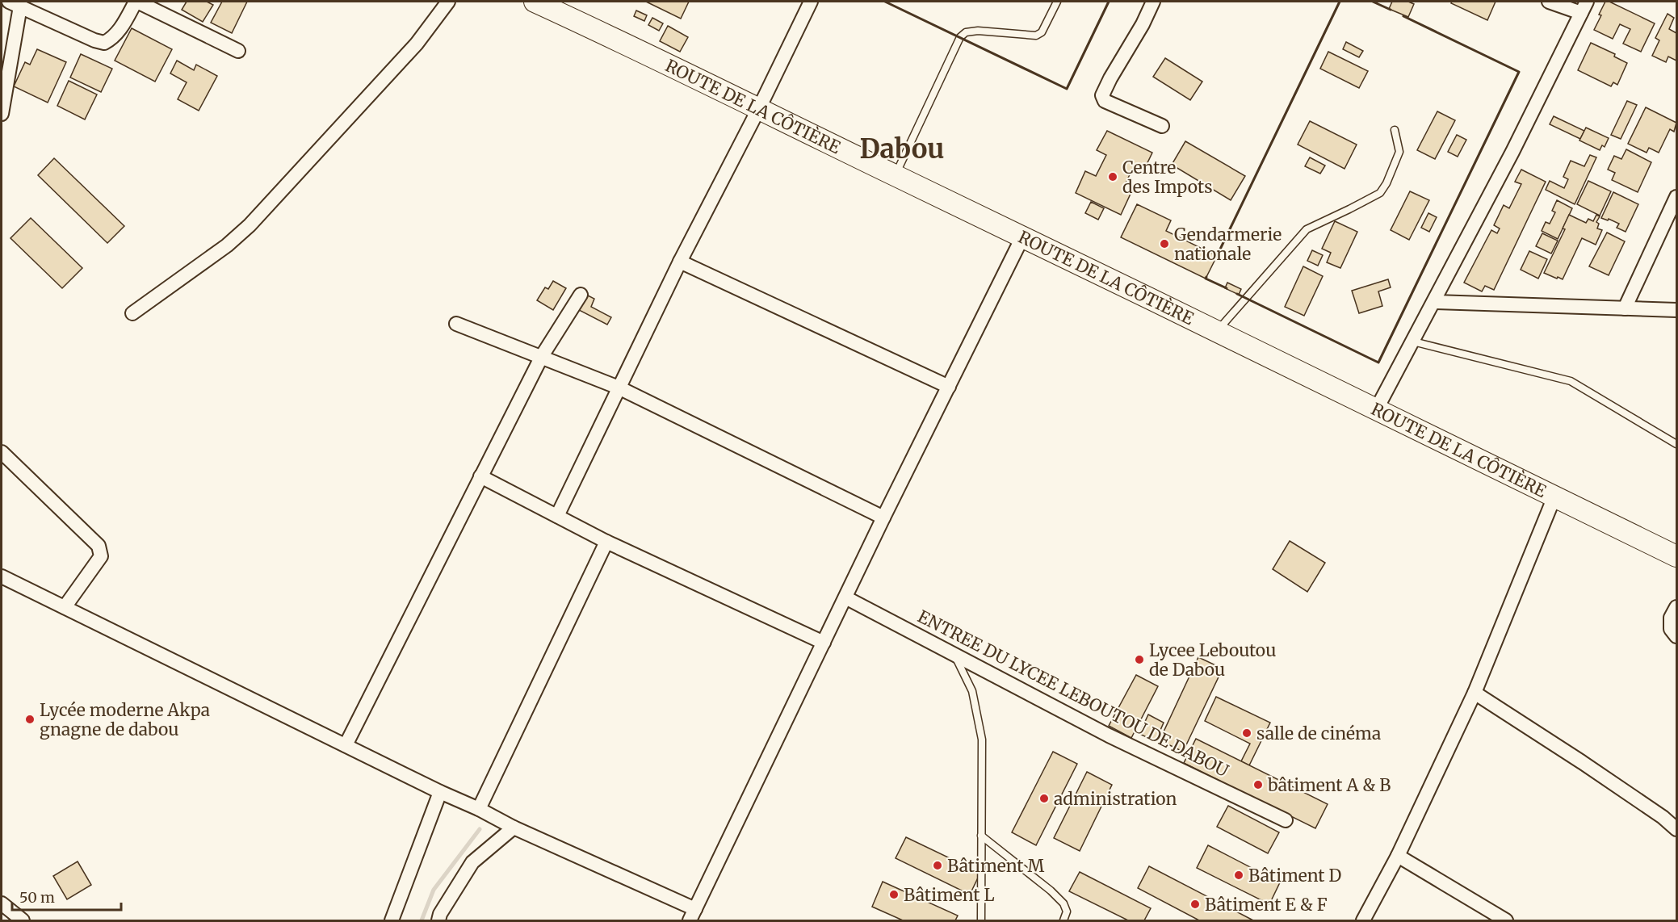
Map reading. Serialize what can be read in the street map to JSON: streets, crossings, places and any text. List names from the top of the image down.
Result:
{
  "streets": {
    "main road": ["ROUTE DE LA CÔTIÈRE"],
    "street": ["ENTREE DU LYCEE LEBOUTOU DE DABOU"]
  },
  "districts": ["Dabou"],
  "places": [
    "Centre des Impots",
    "Gendarmerie nationale",
    "Lycee Leboutou de Dabou",
    "Lycée moderne Akpa gnagne de dabou",
    "salle de cinéma",
    "bâtiment A & B",
    "administration",
    "Bâtiment M",
    "Bâtiment D",
    "Bâtiment L",
    "Bâtiment E & F"
  ],
  "scale_bar": "50 m"
}
